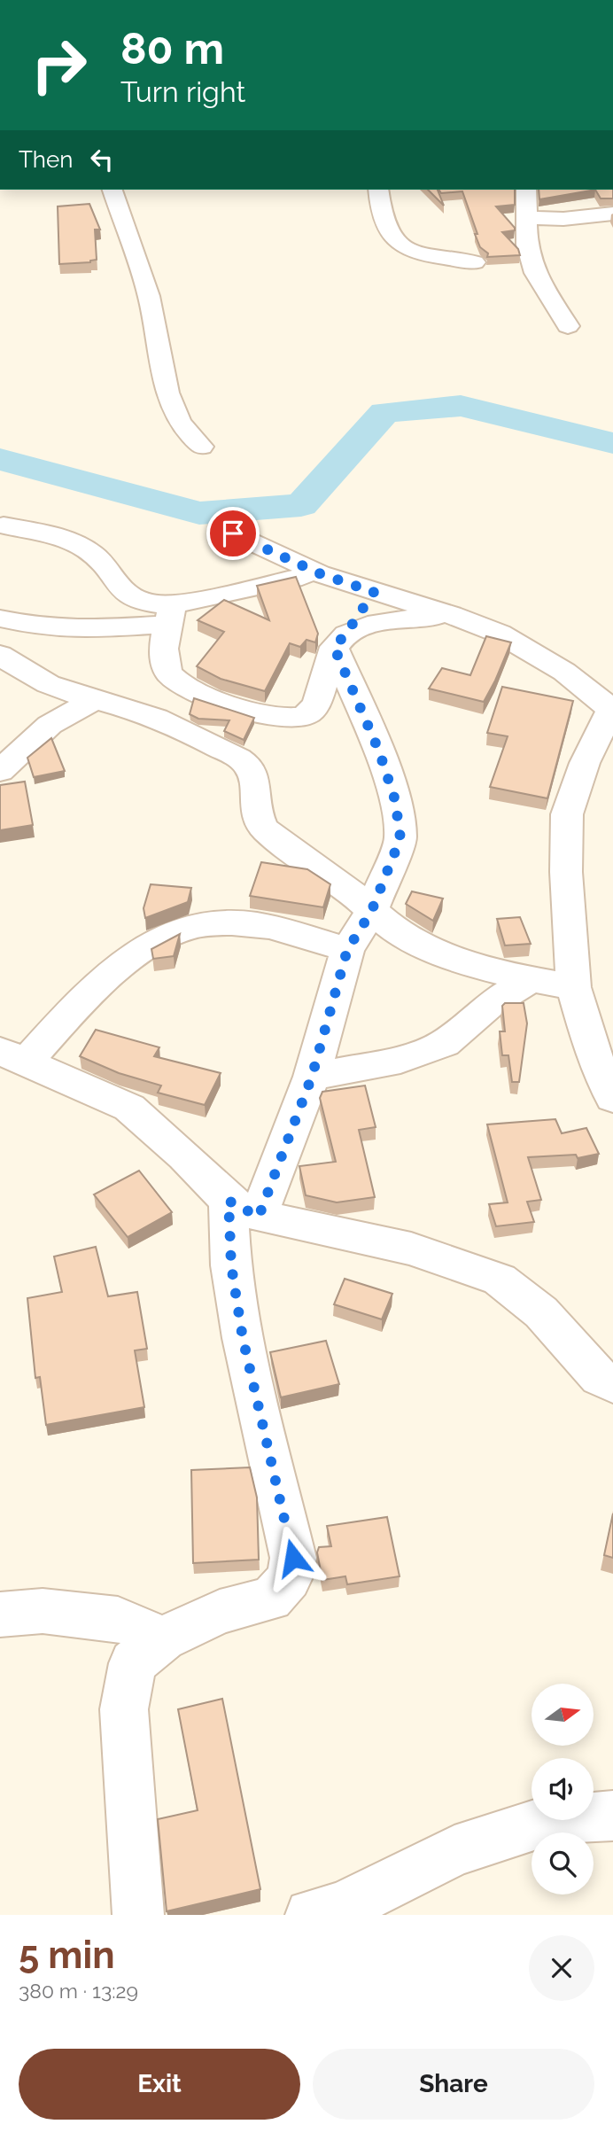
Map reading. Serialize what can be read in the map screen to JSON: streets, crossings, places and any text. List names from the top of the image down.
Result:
{
  "north": "right",
  "page": {
    "turn": ["80 m", "Turn right"],
    "then": "Then",
    "heading": ["5 min", "380 m · 13:29"],
    "buttons": ["Exit", "Share"]
  }
}
